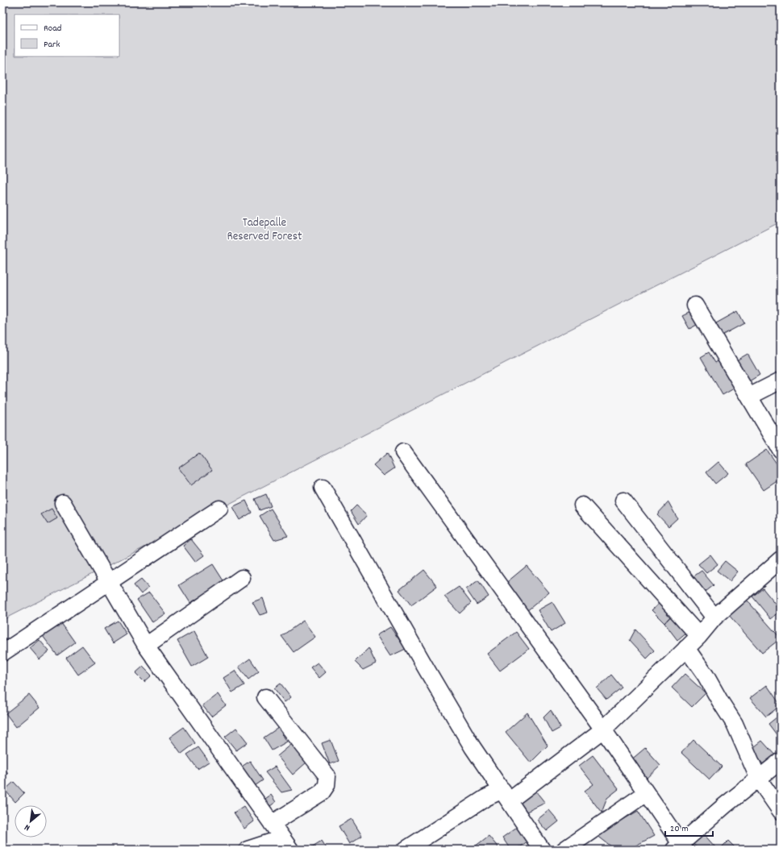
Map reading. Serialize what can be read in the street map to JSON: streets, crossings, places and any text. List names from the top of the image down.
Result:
{
  "parks": ["Tadepalle Reserved Forest"],
  "legend": ["Road", "Park"],
  "scale_bar": "20 m",
  "north": "bottom left"
}
